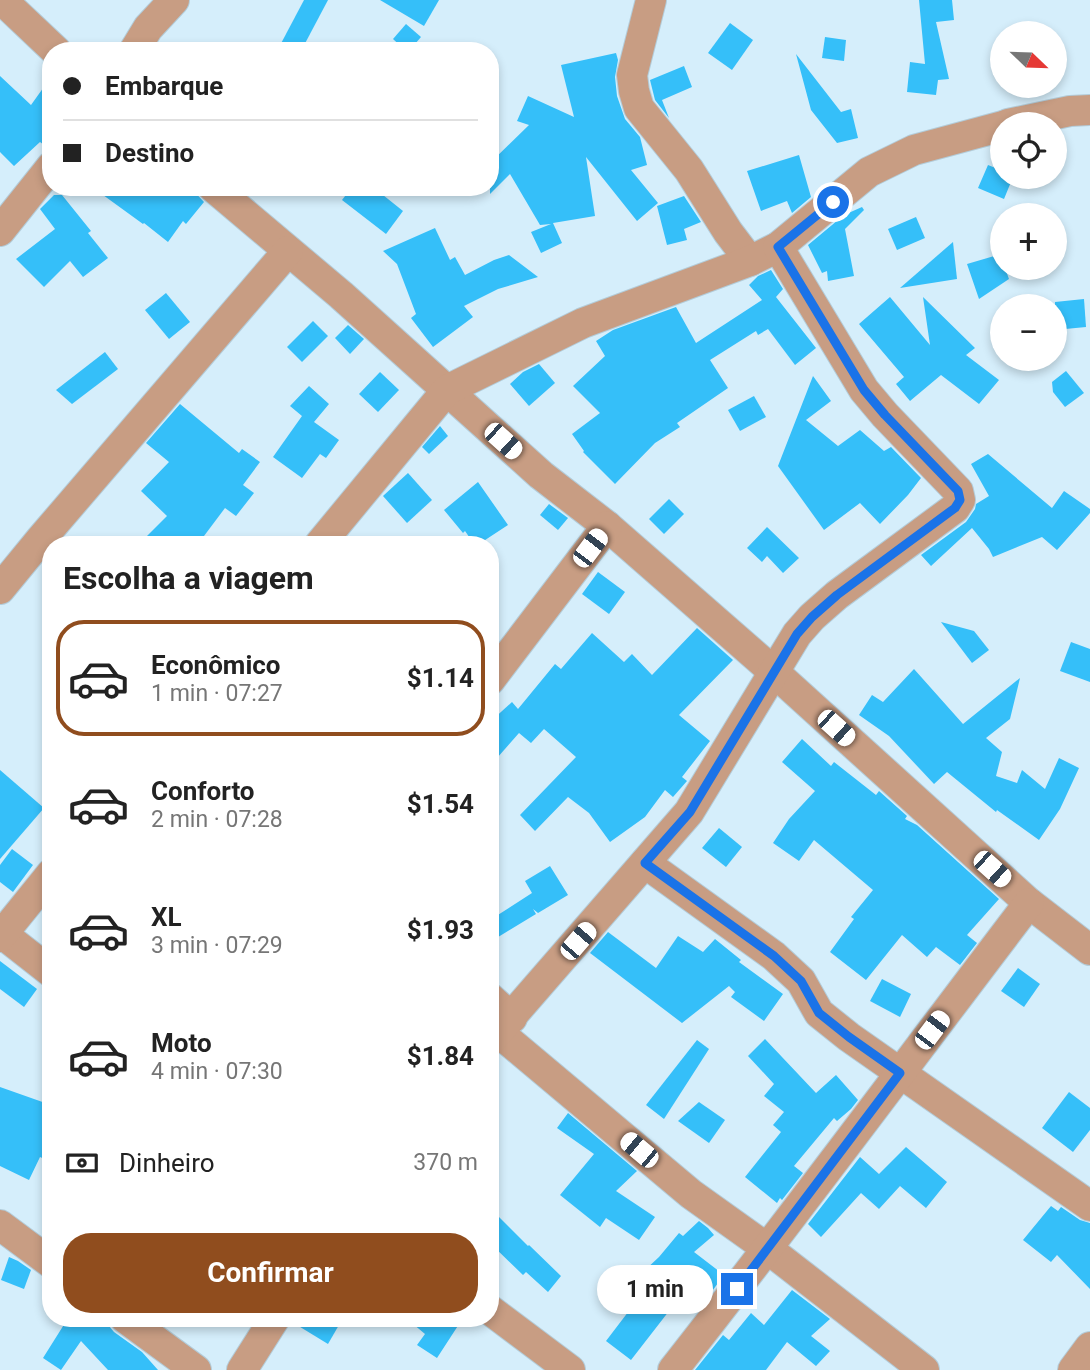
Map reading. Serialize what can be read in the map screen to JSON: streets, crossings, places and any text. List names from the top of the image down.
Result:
{
  "north": "bottom right",
  "page": {
    "map_buttons": ["+", "−"],
    "banner": ["Embarque", "Destino"],
    "heading": "Escolha a viagem",
    "list": [
      {
        "name": "Econômico",
        "note": "1 min · 07:27",
        "value": "$1.14"
      },
      {
        "name": "Conforto",
        "note": "2 min · 07:28",
        "value": "$1.54"
      },
      {
        "name": "XL",
        "note": "3 min · 07:29",
        "value": "$1.93"
      },
      {
        "name": "Moto",
        "note": "4 min · 07:30",
        "value": "$1.84"
      }
    ],
    "pay": ["Dinheiro", "370 m"],
    "buttons": "Confirmar",
    "bubble": "1 min"
  }
}
